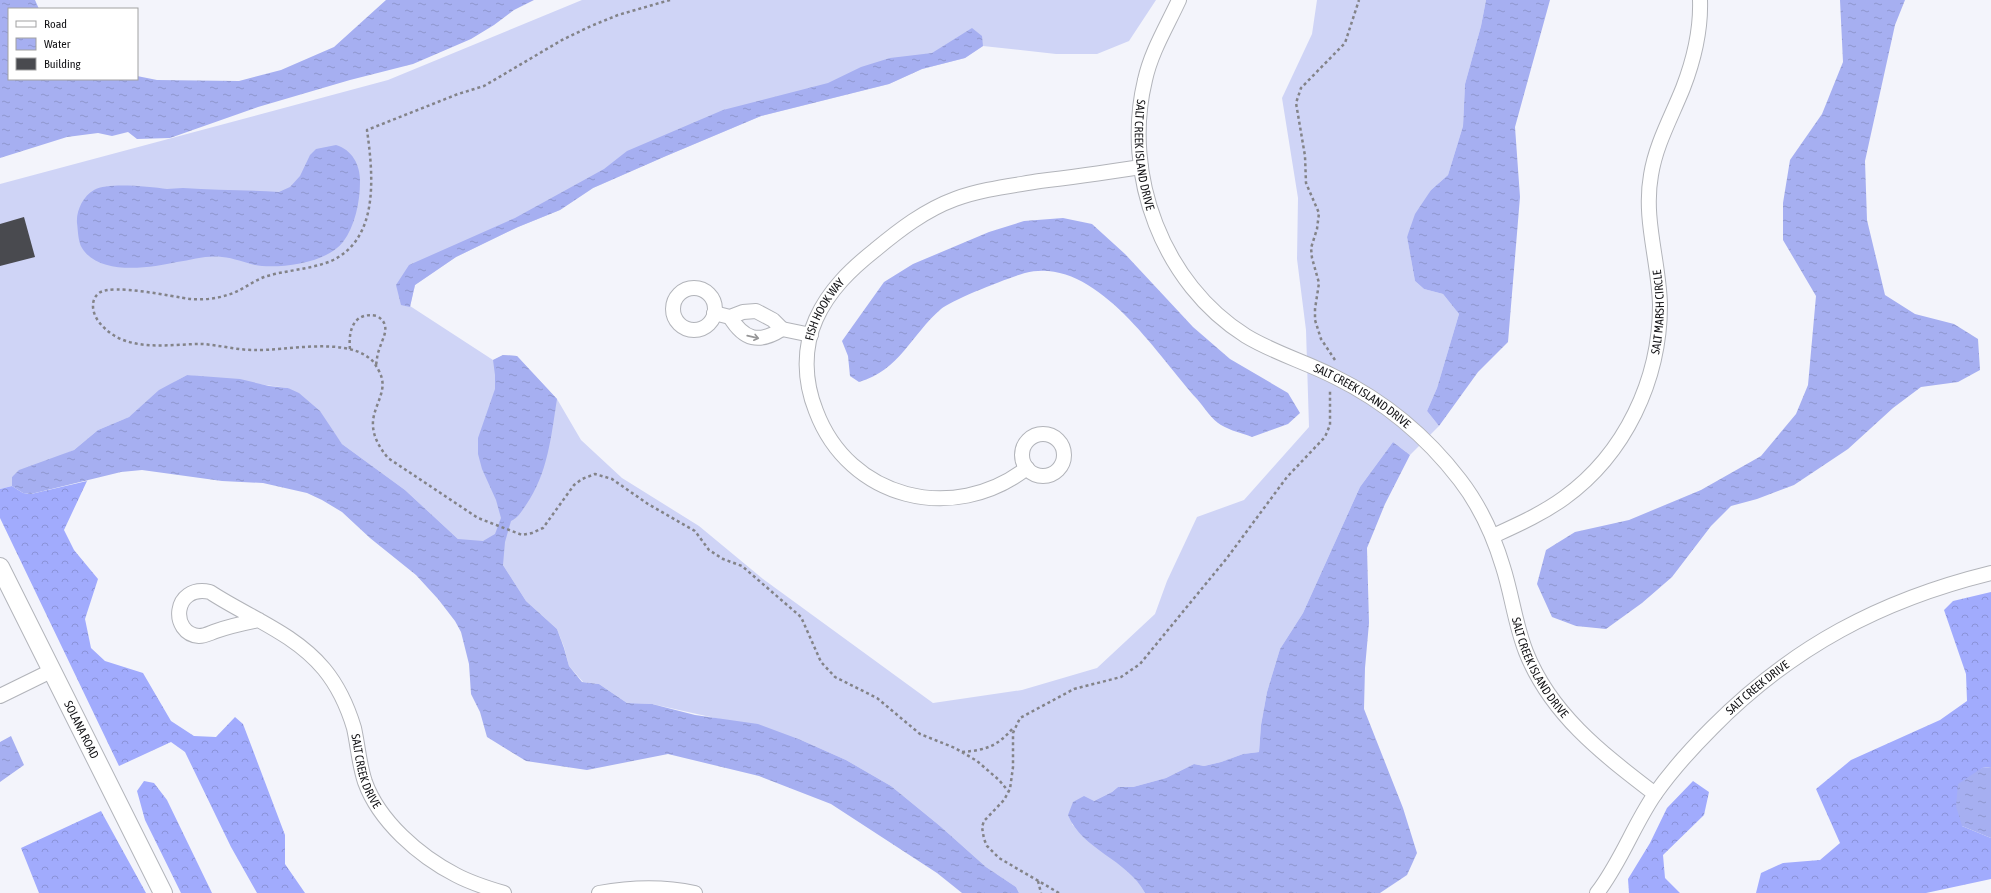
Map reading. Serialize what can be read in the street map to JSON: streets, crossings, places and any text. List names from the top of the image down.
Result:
{
  "streets": {
    "street": [
      "SALT CREEK ISLAND DRIVE",
      "FISH HOOK WAY",
      "SALT MARSH CIRCLE",
      "SALT CREEK DRIVE",
      "SOLANA ROAD"
    ]
  },
  "crossings": [
    ["SALT CREEK ISLAND DRIVE", "FISH HOOK WAY"],
    ["SALT CREEK ISLAND DRIVE", "SALT MARSH CIRCLE"],
    ["SALT CREEK ISLAND DRIVE", "SALT CREEK DRIVE"]
  ],
  "legend": ["Road", "Water", "Building"]
}
